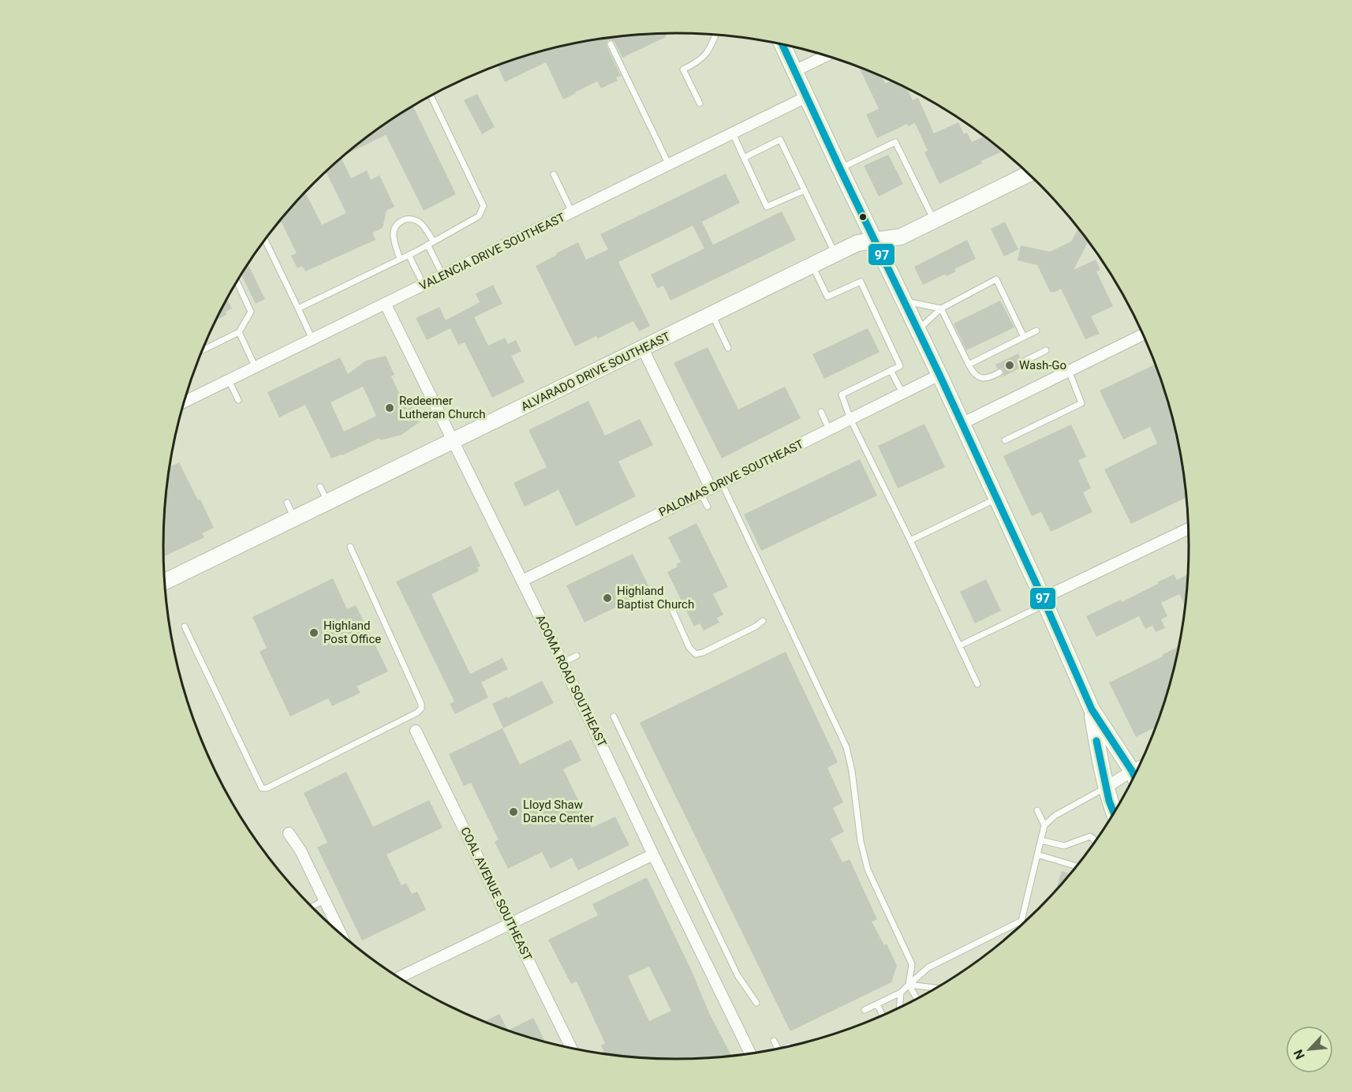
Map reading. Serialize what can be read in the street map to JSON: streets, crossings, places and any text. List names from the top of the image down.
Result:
{
  "streets": {
    "street": [
      "VALENCIA DRIVE SOUTHEAST",
      "ALVARADO DRIVE SOUTHEAST",
      "PALOMAS DRIVE SOUTHEAST",
      "ACOMA ROAD SOUTHEAST",
      "COAL AVENUE SOUTHEAST"
    ]
  },
  "crossings": [
    ["VALENCIA DRIVE SOUTHEAST", "ACOMA ROAD SOUTHEAST"],
    ["ALVARADO DRIVE SOUTHEAST", "ACOMA ROAD SOUTHEAST"],
    ["PALOMAS DRIVE SOUTHEAST", "ACOMA ROAD SOUTHEAST"]
  ],
  "places": [
    "Wash-Go",
    "Redeemer Lutheran Church",
    "Highland Baptist Church",
    "Highland Post Office",
    "Lloyd Shaw Dance Center"
  ],
  "lines": ["transit line 97"],
  "north": "bottom left"
}
